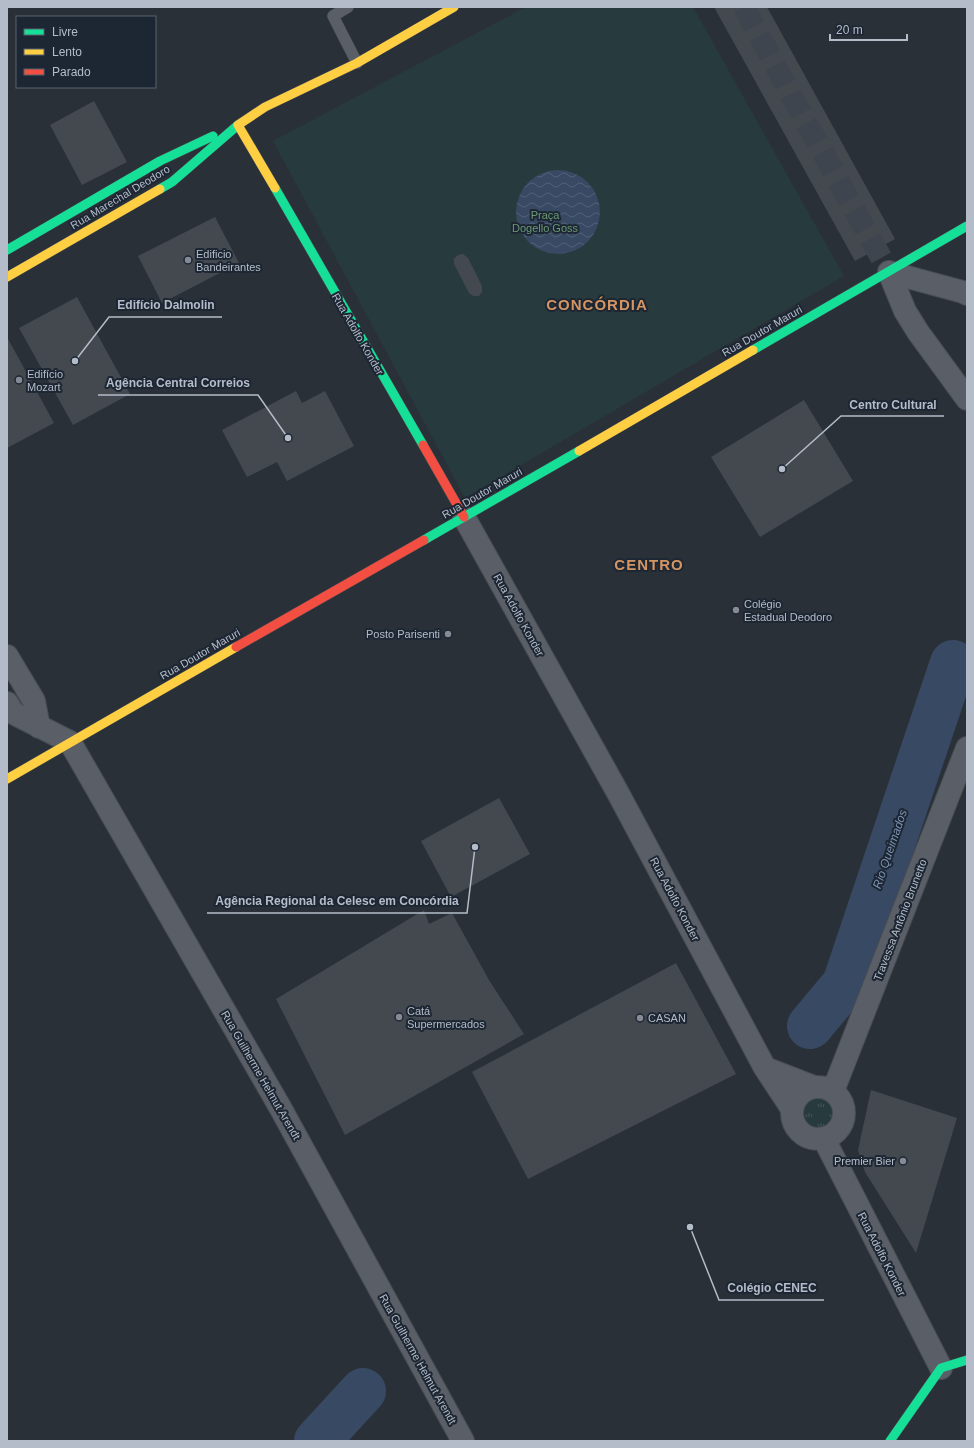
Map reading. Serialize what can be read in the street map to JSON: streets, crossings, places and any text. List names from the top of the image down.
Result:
{
  "streets": {
    "main road": ["Rua Marechal Deodoro", "Rua Doutor Maruri", "Rua Adolfo Konder"],
    "street": ["Travessa Antônio Brunetto", "Rua Guilherme Helmut Arendt"]
  },
  "crossings": [
    ["Rua Marechal Deodoro", "Rua Adolfo Konder"],
    ["Rua Doutor Maruri", "Rua Adolfo Konder"],
    ["Rua Doutor Maruri", "Rua Guilherme Helmut Arendt"],
    ["Rua Adolfo Konder", "Travessa Antônio Brunetto"]
  ],
  "districts": ["CONCÓRDIA", "CENTRO"],
  "water": ["Rio Queimados"],
  "parks": ["Praça Dogello Goss"],
  "places": [
    "Edificio Bandeirantes",
    "Edifício Dalmolin",
    "Edifício Mozart",
    "Agência Central Correios",
    "Centro Cultural",
    "Colégio Estadual Deodoro",
    "Posto Parisenti",
    "Agência Regional da Celesc em Concórdia",
    "Catá Supermercados",
    "CASAN",
    "Premier Bier",
    "Colégio CENEC"
  ],
  "legend": ["Livre", "Lento", "Parado"],
  "scale_bar": "20 m"
}
